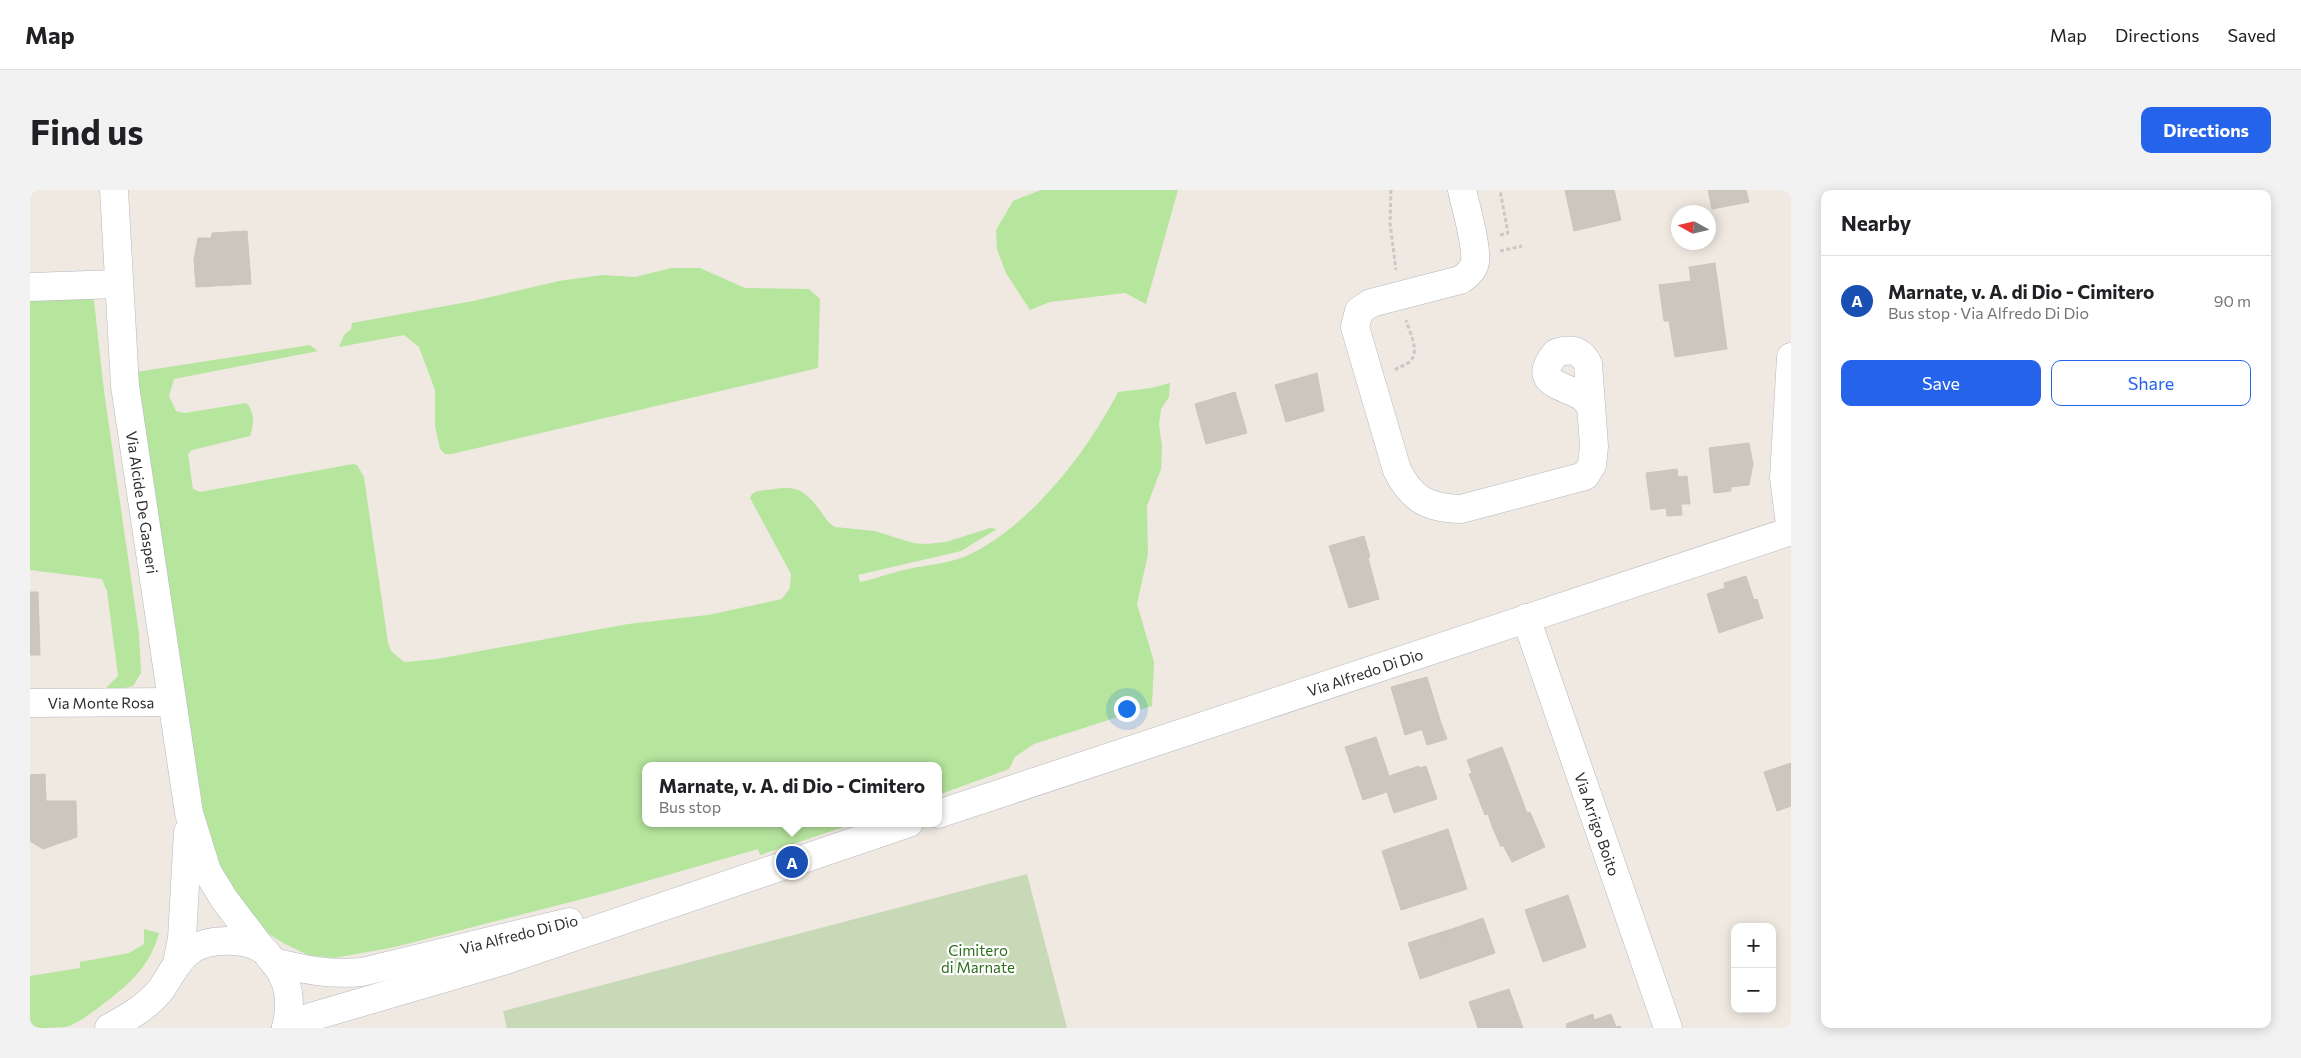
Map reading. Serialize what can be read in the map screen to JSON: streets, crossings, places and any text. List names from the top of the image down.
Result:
{
  "streets": {
    "street": [
      "Via Alcide De Gasperi",
      "Via Alfredo Di Dio",
      "Via Monte Rosa",
      "Via Arrigo Boito"
    ]
  },
  "crossings": [
    ["Via Alcide De Gasperi", "Via Alfredo Di Dio"],
    ["Via Alcide De Gasperi", "Via Monte Rosa"],
    ["Via Alfredo Di Dio", "Via Arrigo Boito"]
  ],
  "parks": ["Cimitero di Marnate"],
  "north": "left",
  "page": {
    "header": "Map",
    "nav": ["Map", "Directions", "Saved"],
    "buttons": [
      "Directions",
      ["Save", "Share"]
    ],
    "title": "Find us",
    "heading": "Nearby",
    "list": [
      {
        "mark": "A",
        "name": "Marnate, v. A. di Dio - Cimitero",
        "note": "Bus stop · Via Alfredo Di Dio",
        "value": "90 m"
      }
    ],
    "popup": ["Marnate, v. A. di Dio - Cimitero", "Bus stop"],
    "pins": "A",
    "map_buttons": ["+", "−"]
  }
}
